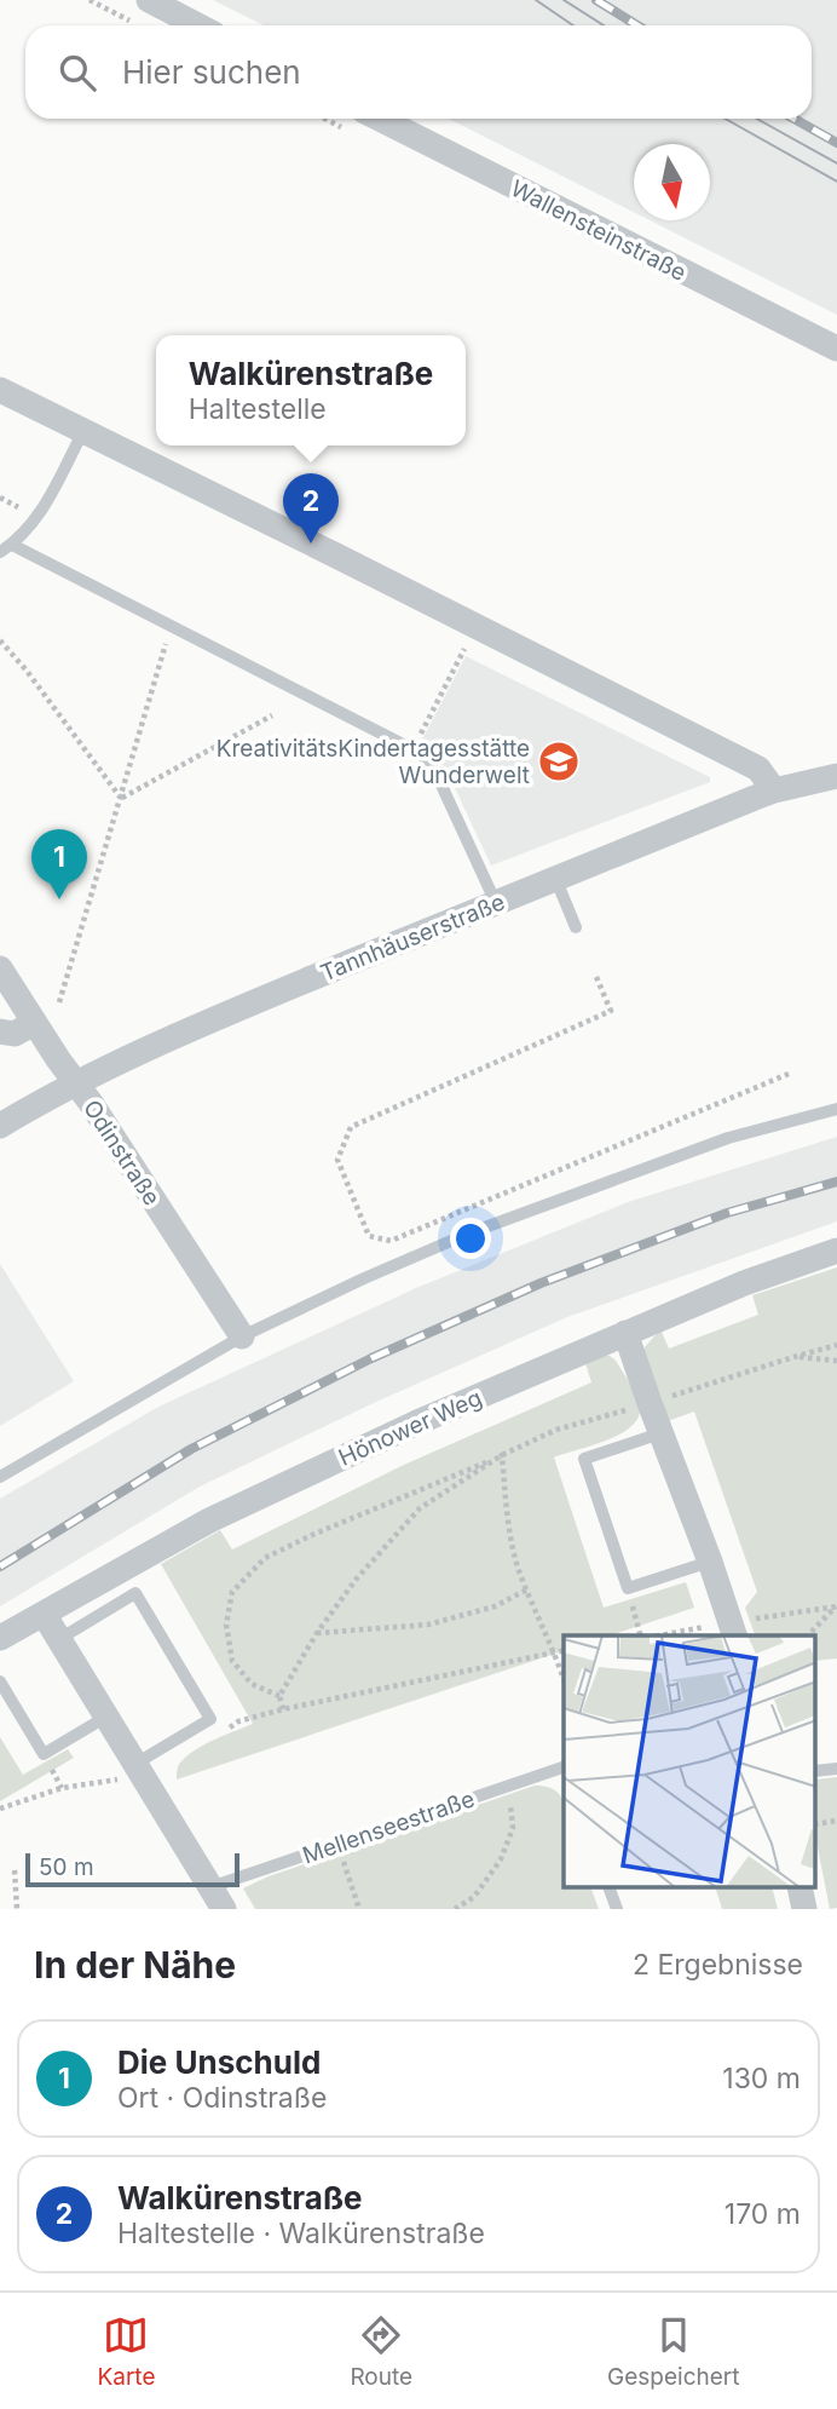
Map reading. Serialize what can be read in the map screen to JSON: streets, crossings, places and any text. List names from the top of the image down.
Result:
{
  "streets": {
    "street": [
      "Wallensteinstraße",
      "Tannhäuserstraße",
      "Odinstraße",
      "Hönower Weg",
      "Mellenseestraße"
    ]
  },
  "crossings": [
    ["Tannhäuserstraße", "Odinstraße"],
    ["Hönower Weg", "Mellenseestraße"]
  ],
  "places": {
    "school or university": ["KreativitätsKindertagesstätte Wunderwelt"]
  },
  "scale_bar": "50 m",
  "north": "bottom",
  "page": {
    "search": "Hier suchen",
    "popup": ["Walkürenstraße", "Haltestelle"],
    "pins": ["2", "1"],
    "scale": "50 m",
    "heading": ["In der Nähe", "2 Ergebnisse"],
    "list": [
      {
        "mark": "1",
        "name": "Die Unschuld",
        "note": "Ort · Odinstraße",
        "value": "130 m"
      },
      {
        "mark": "2",
        "name": "Walkürenstraße",
        "note": "Haltestelle · Walkürenstraße",
        "value": "170 m"
      }
    ],
    "nav": ["Karte", "Route", "Gespeichert"]
  }
}
